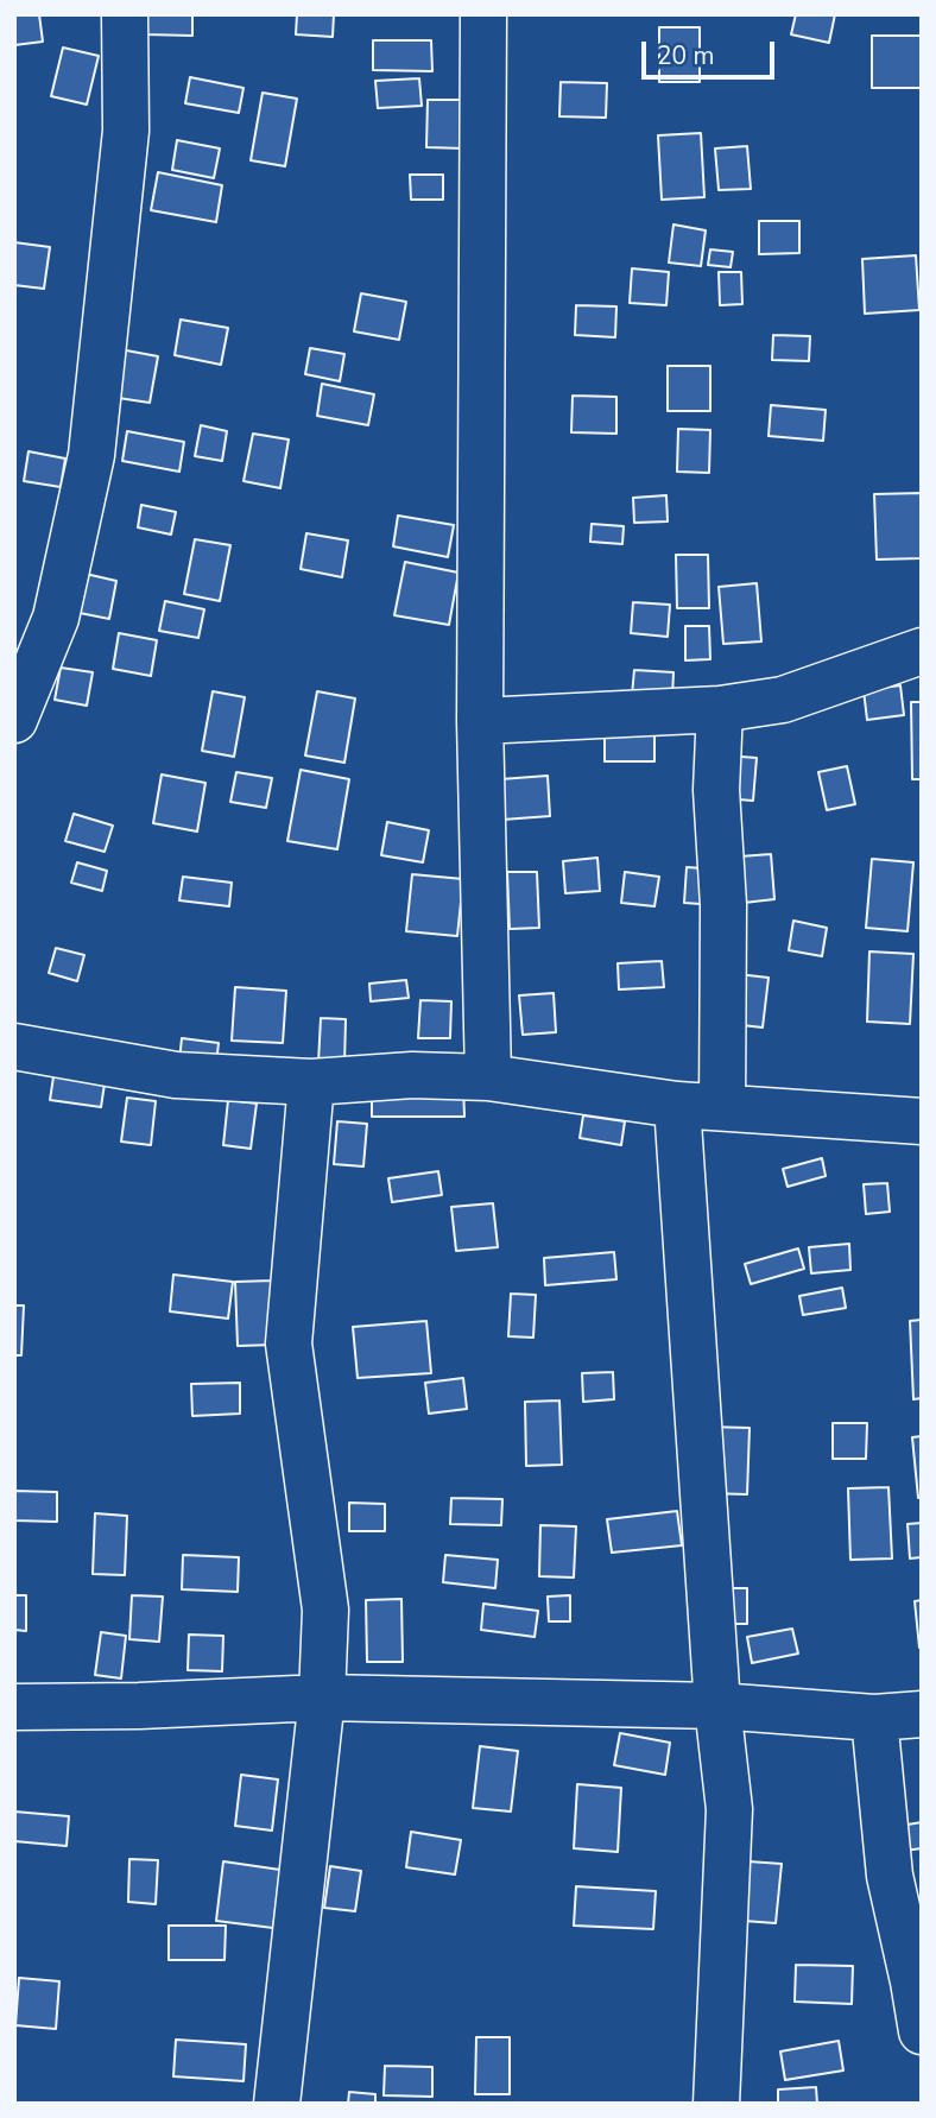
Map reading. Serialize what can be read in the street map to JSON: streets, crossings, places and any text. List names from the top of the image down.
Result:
{
  "scale_bar": "20 m"
}
